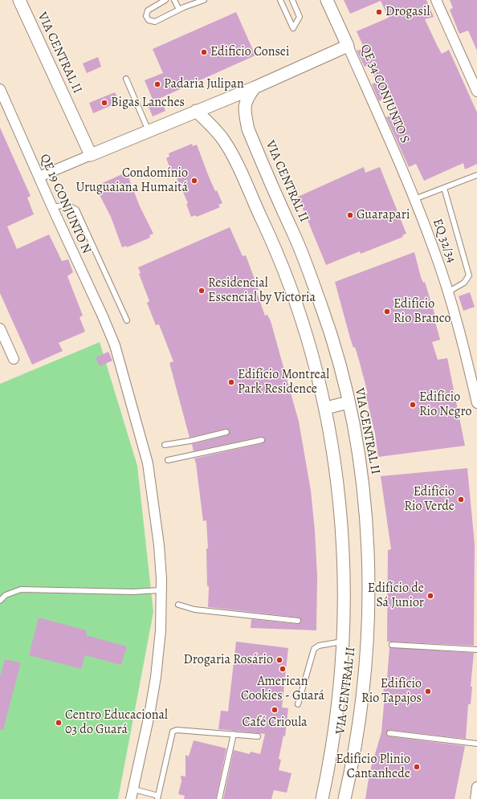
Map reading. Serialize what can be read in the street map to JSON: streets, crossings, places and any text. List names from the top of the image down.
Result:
{
  "streets": {
    "street": [
      "VIA CENTRAL II",
      "QE 34 CONJUNTO S",
      "QE 19 CONJUNTO N",
      "EQ 32/34"
    ]
  },
  "crossings": [
    ["QE 34 CONJUNTO S", "EQ 32/34"]
  ],
  "places": [
    "Drogasil",
    "Edificio Consei",
    "Padaria Julipan",
    "Bigas Lanches",
    "Condomínio Uruguaiana Humaitá",
    "Guarapari",
    "Residencial Essencial by Victoria",
    "Edifício Rio Branco",
    "Edifício Montreal Park Residence",
    "Edifício Rio Negro",
    "Edifício Rio Verde",
    "Edifício de Sá Junior",
    "Drogaria Rosário",
    "American Cookies - Guará",
    "Edifício Rio Tapajos",
    "Café Crioula",
    "Centro Educacional 03 do Guará",
    "Edifício Plinio Cantanhede"
  ]
}
